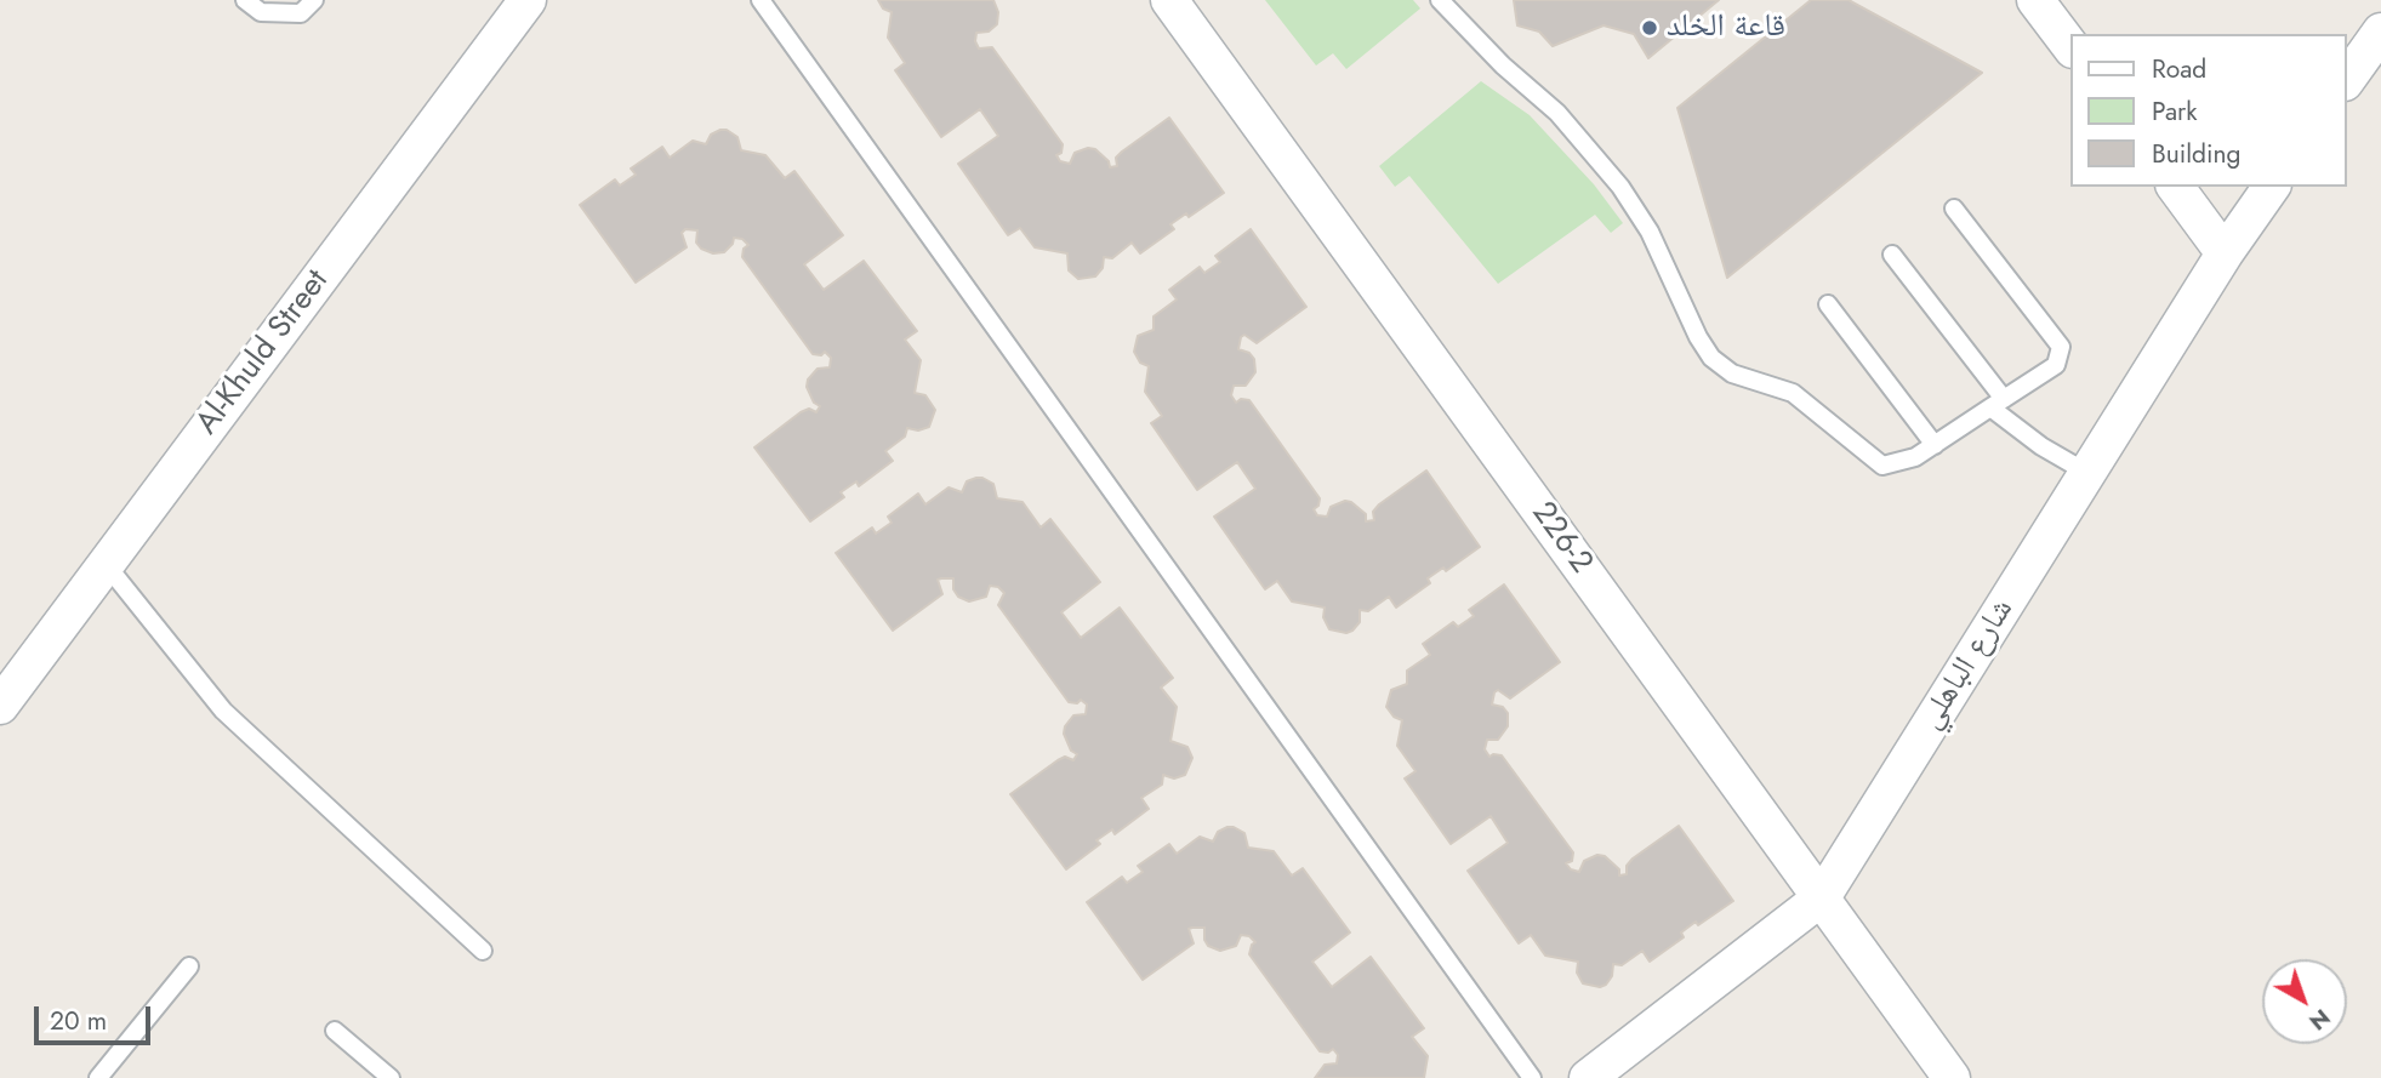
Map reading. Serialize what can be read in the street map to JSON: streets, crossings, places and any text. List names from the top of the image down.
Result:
{
  "streets": {
    "street": ["Al-Khuld Street", "226-2", "شارع الباهلي"]
  },
  "crossings": [
    ["226-2", "شارع الباهلي"]
  ],
  "places": ["قاعة الخلد"],
  "legend": ["Road", "Park", "Building"],
  "scale_bar": "20 m",
  "north": "bottom right"
}
